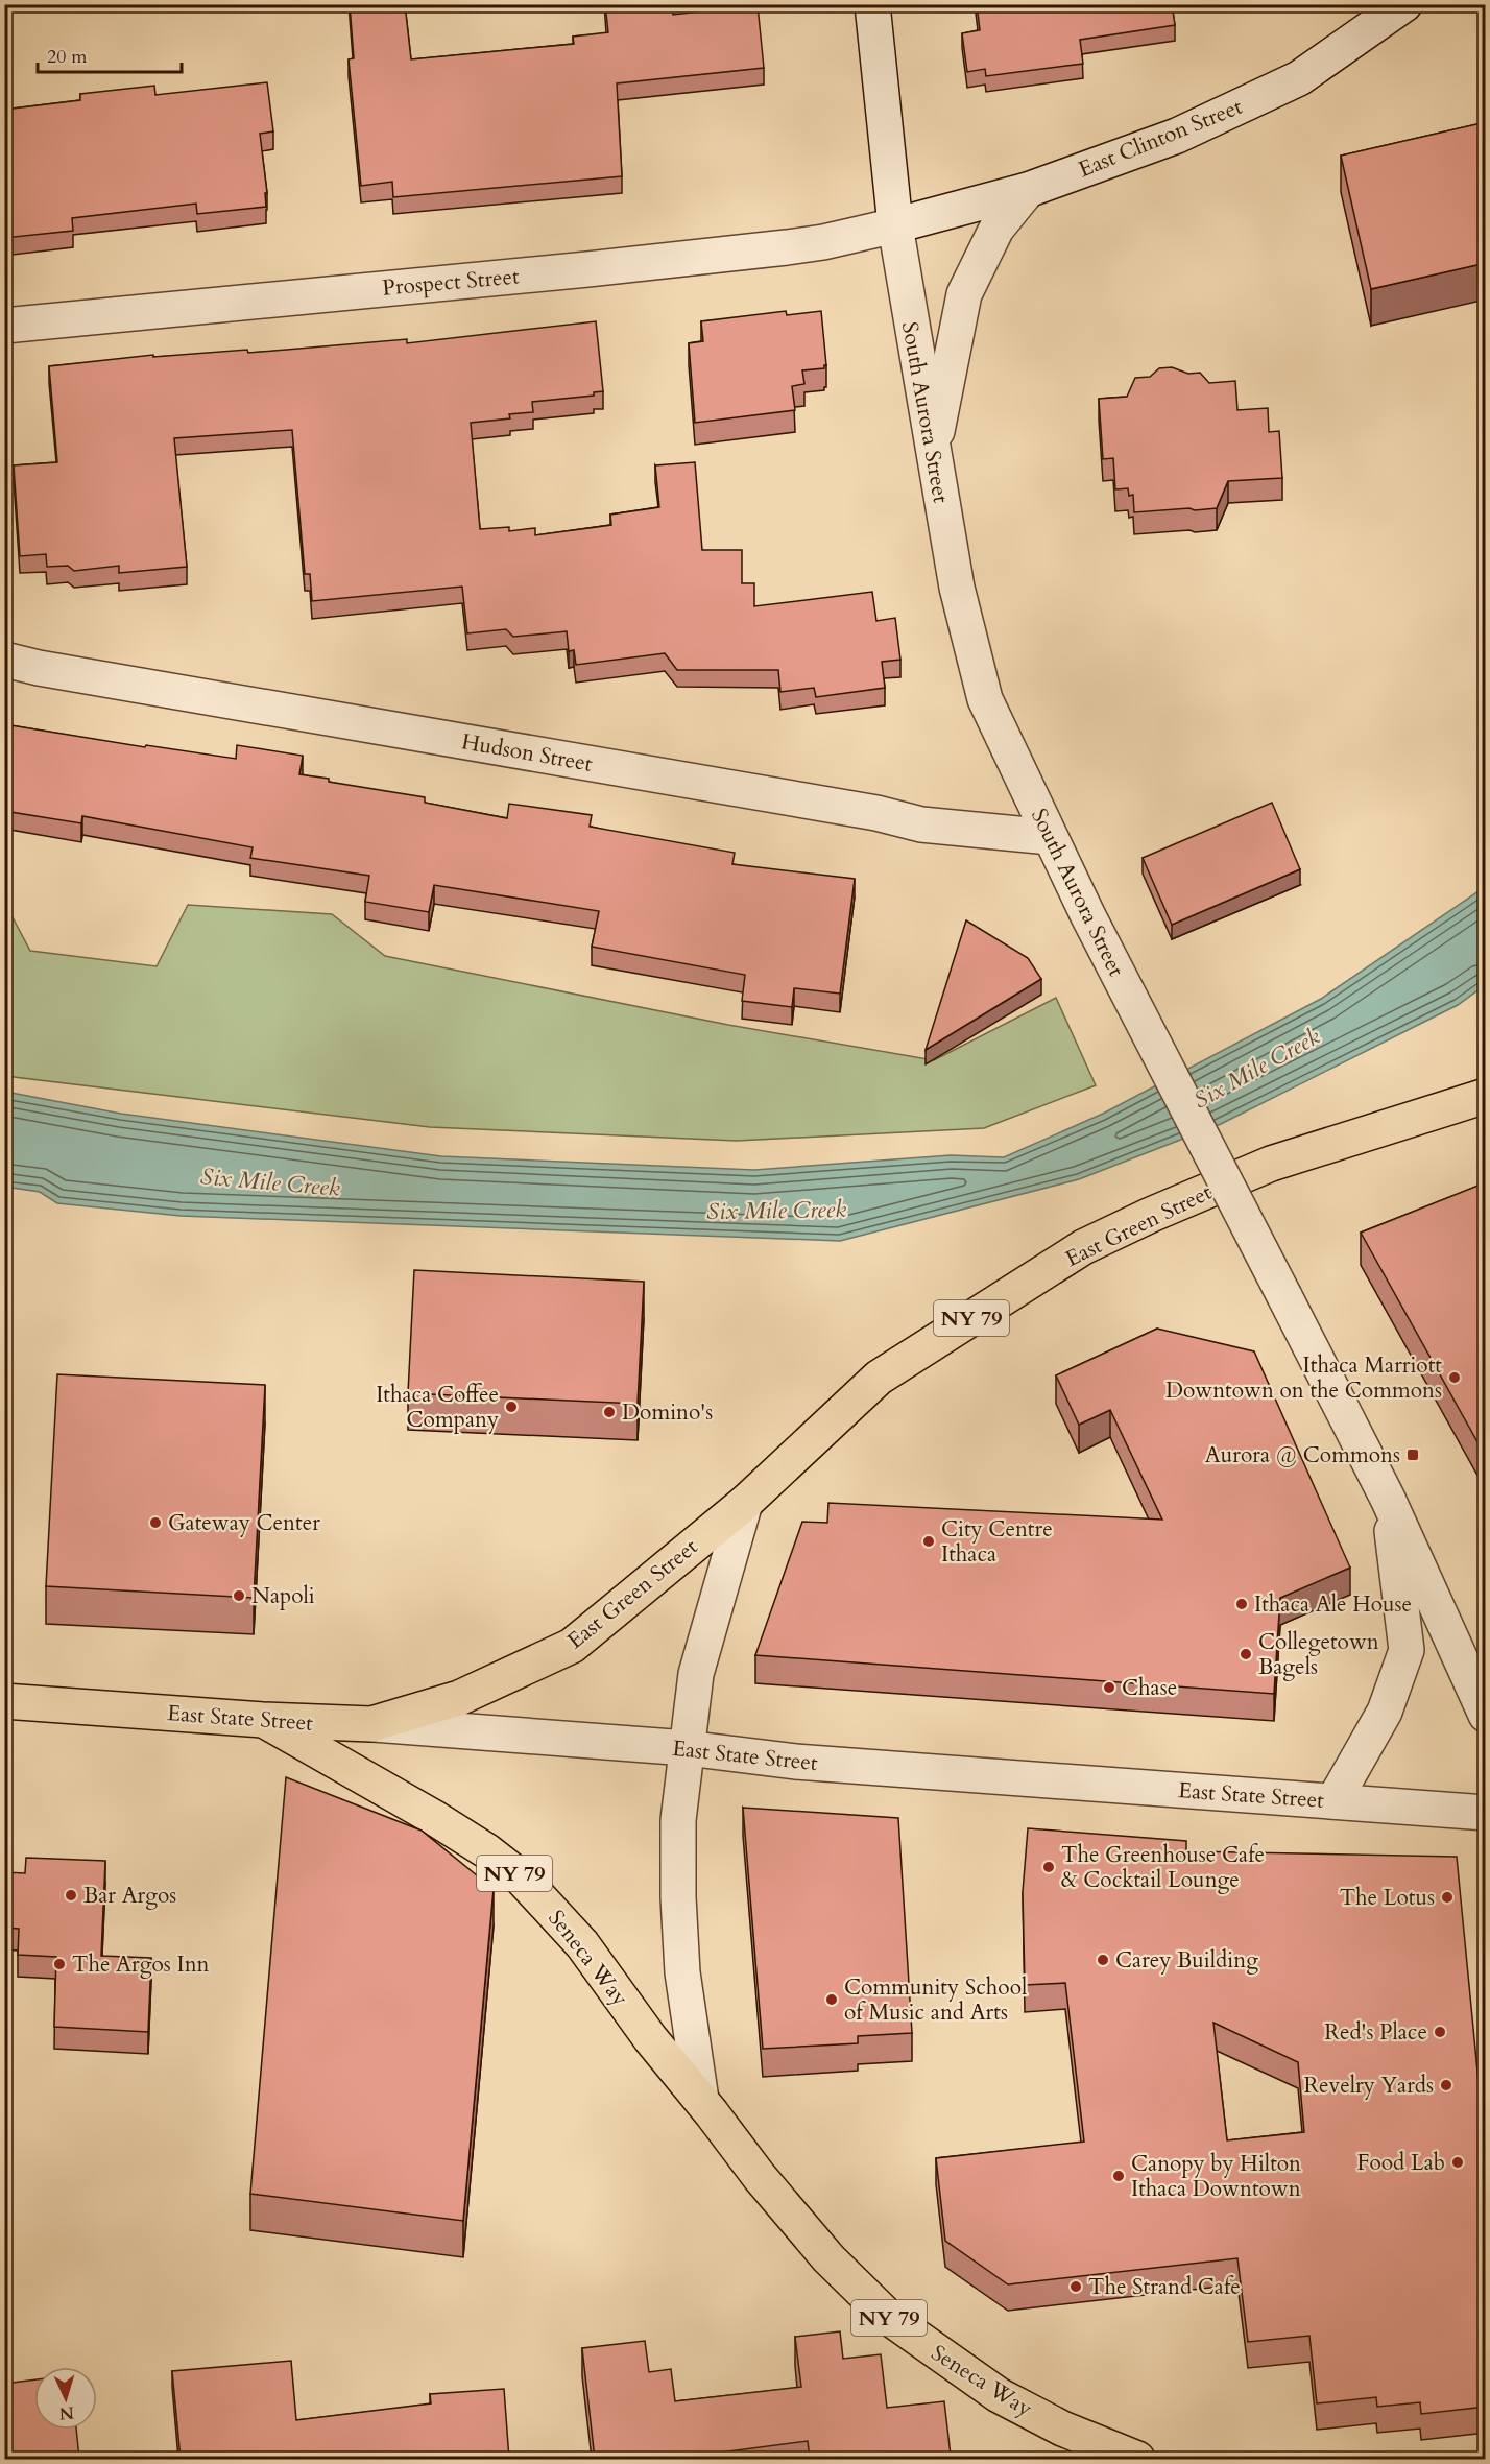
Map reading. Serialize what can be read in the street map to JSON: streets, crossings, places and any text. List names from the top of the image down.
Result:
{
  "streets": {
    "highway": [
      "East Green Street",
      "NY 79",
      "East State Street",
      "Seneca Way"
    ],
    "street": [
      "East Clinton Street",
      "Prospect Street",
      "South Aurora Street",
      "Hudson Street"
    ]
  },
  "crossings": [
    ["East Clinton Street", "Prospect Street"],
    ["East Clinton Street", "South Aurora Street"],
    ["Prospect Street", "South Aurora Street"],
    ["South Aurora Street", "Hudson Street"],
    ["East Green Street", "East State Street"],
    ["East Green Street", "Seneca Way"],
    ["East State Street", "Seneca Way"]
  ],
  "water": ["Six Mile Creek"],
  "places": {
    "other": [
      "Ithaca Marriott Downtown on the Commons",
      "Ithaca Coffee Company",
      "Domino's",
      "Gateway Center",
      "City Centre Ithaca",
      "Napoli",
      "Ithaca Ale House",
      "Collegetown Bagels",
      "Chase",
      "The Greenhouse Cafe & Cocktail Lounge",
      "Bar Argos",
      "The Lotus",
      "Carey Building",
      "The Argos Inn",
      "Community School of Music and Arts",
      "Red's Place",
      "Revelry Yards",
      "Food Lab",
      "Canopy by Hilton Ithaca Downtown",
      "The Strand Cafe"
    ],
    "transit": ["Aurora @ Commons"]
  },
  "scale_bar": "20 m",
  "north": "bottom"
}
